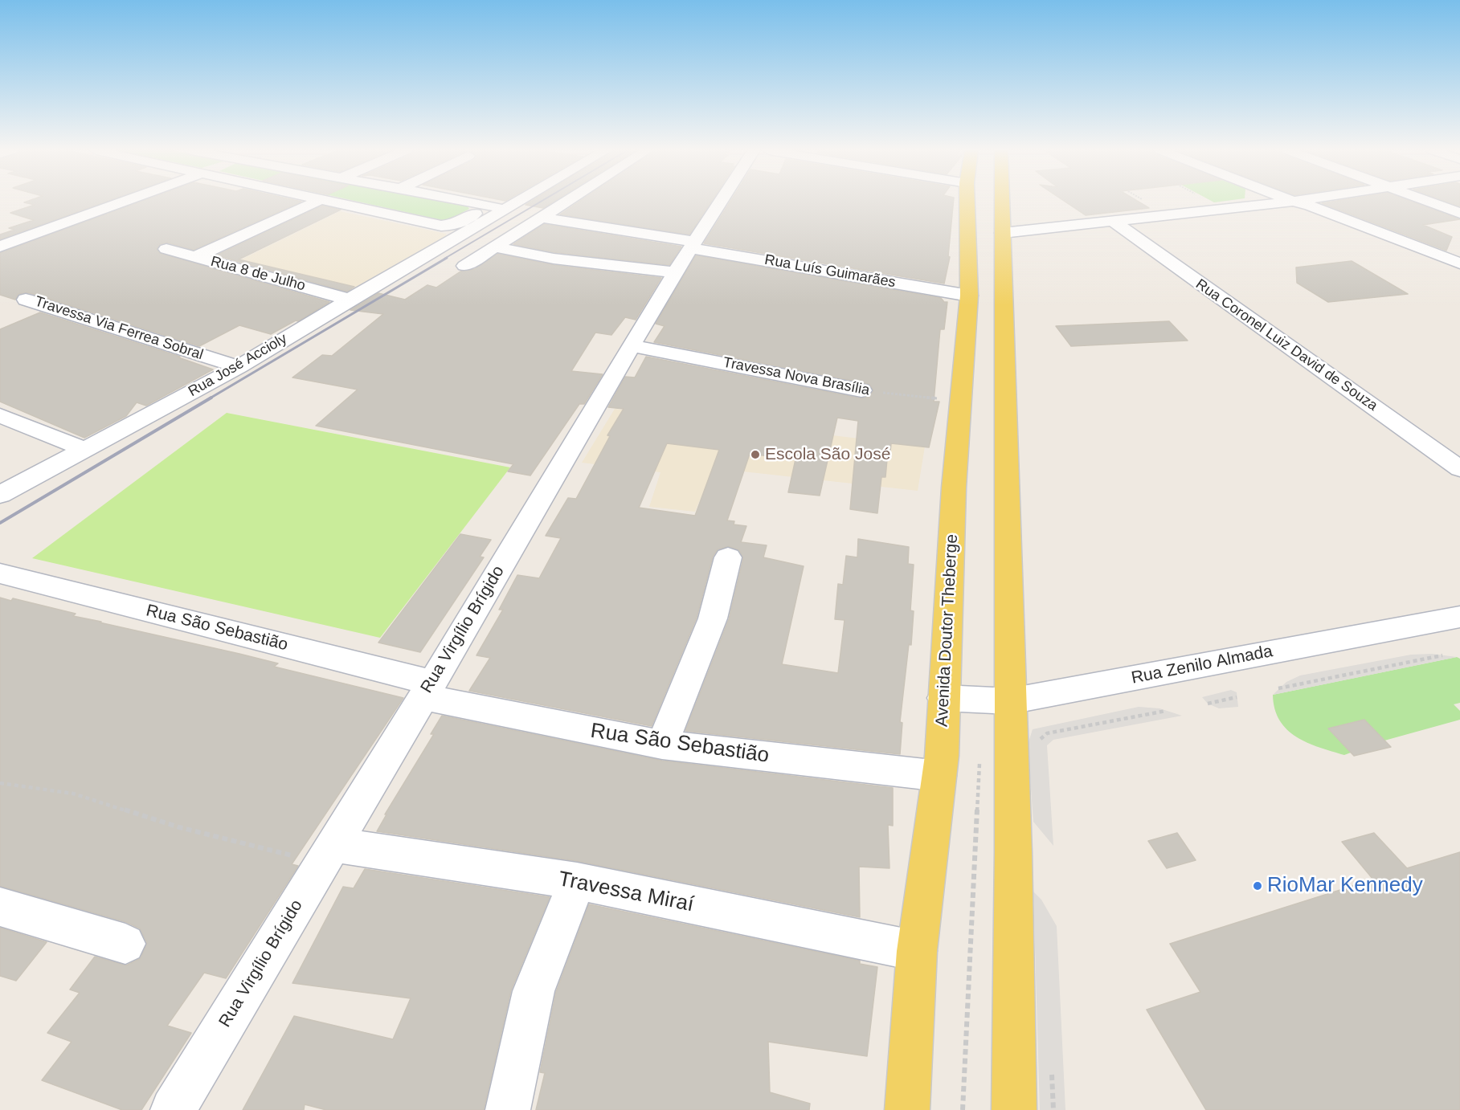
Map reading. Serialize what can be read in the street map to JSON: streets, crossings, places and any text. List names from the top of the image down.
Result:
{
  "streets": {
    "main road": ["Avenida Doutor Theberge"],
    "street": [
      "Rua Luís Guimarães",
      "Rua 8 de Julho",
      "Travessa Via Ferrea Sobral",
      "Rua Coronel Luiz David de Souza",
      "Rua José Accioly",
      "Travessa Nova Brasília",
      "Rua São Sebastião",
      "Rua Virgílio Brígido",
      "Rua Zenilo Almada",
      "Travessa Miraí"
    ]
  },
  "crossings": [
    ["Rua Luís Guimarães", "Rua Virgílio Brígido"],
    ["Rua Luís Guimarães", "Avenida Doutor Theberge"],
    ["Rua 8 de Julho", "Rua José Accioly"],
    ["Travessa Via Ferrea Sobral", "Rua José Accioly"],
    ["Travessa Nova Brasília", "Rua Virgílio Brígido"],
    ["Travessa Nova Brasília", "Avenida Doutor Theberge"],
    ["Rua São Sebastião", "Rua Virgílio Brígido"],
    ["Rua São Sebastião", "Avenida Doutor Theberge"],
    ["Rua Virgílio Brígido", "Travessa Miraí"],
    ["Avenida Doutor Theberge", "Rua Zenilo Almada"],
    ["Avenida Doutor Theberge", "Travessa Miraí"]
  ],
  "places": ["Escola São José", "RioMar Kennedy"]
}
